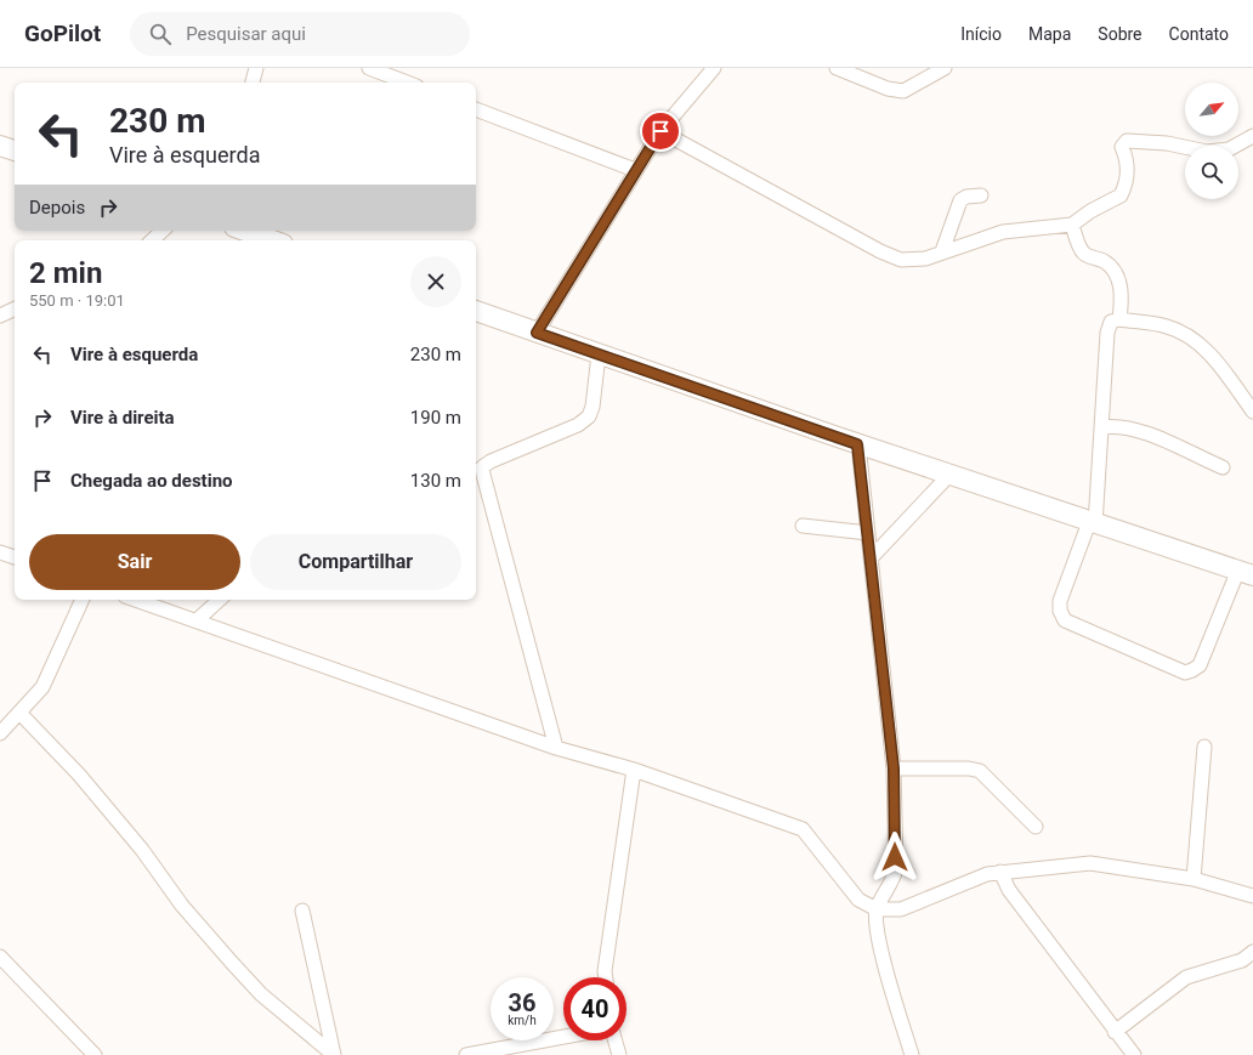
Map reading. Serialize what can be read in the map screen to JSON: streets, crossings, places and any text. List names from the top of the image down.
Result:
{
  "north": "top right",
  "page": {
    "header": "GoPilot",
    "search": "Pesquisar aqui",
    "nav": [
      "Início",
      "Mapa",
      "Sobre",
      "Contato"
    ],
    "turn": ["230 m", "Vire à esquerda"],
    "then": "Depois",
    "heading": ["2 min", "550 m · 19:01"],
    "list": [
      {
        "name": "Vire à esquerda",
        "value": "230 m"
      },
      {
        "name": "Vire à direita",
        "value": "190 m"
      },
      {
        "name": "Chegada ao destino",
        "value": "130 m"
      }
    ],
    "buttons": ["Sair", "Compartilhar"],
    "speed": "36 km/h",
    "limit": "40"
  }
}
